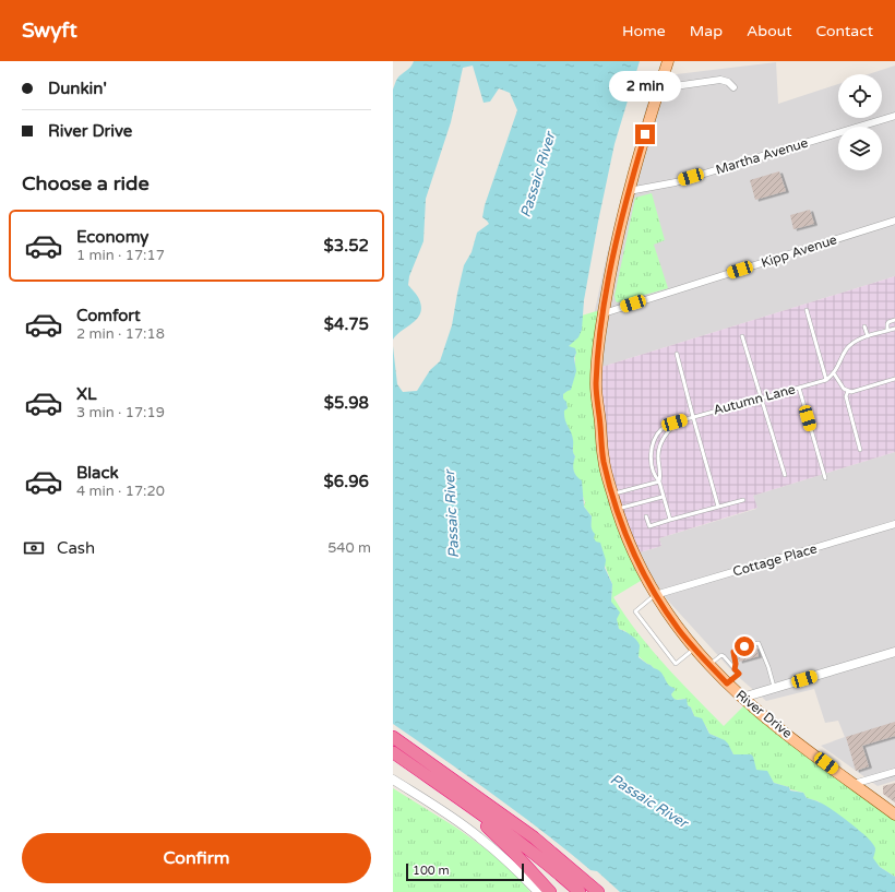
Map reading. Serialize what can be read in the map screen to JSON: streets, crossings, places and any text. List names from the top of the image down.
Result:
{
  "streets": {
    "main road": ["River Drive"],
    "street": ["Martha Avenue", "Kipp Avenue", "Cottage Place"],
    "lane": ["Autumn Lane"]
  },
  "crossings": [
    ["Martha Avenue", "River Drive"],
    ["Kipp Avenue", "River Drive"],
    ["Cottage Place", "River Drive"]
  ],
  "water": ["Passaic River"],
  "scale_bar": "100 m",
  "page": {
    "header": "Swyft",
    "nav": [
      "Home",
      "Map",
      "About",
      "Contact"
    ],
    "banner": ["Dunkin'", "River Drive"],
    "bubble": "2 min",
    "heading": "Choose a ride",
    "list": [
      {
        "name": "Economy",
        "note": "1 min · 17:17",
        "value": "$3.52"
      },
      {
        "name": "Comfort",
        "note": "2 min · 17:18",
        "value": "$4.75"
      },
      {
        "name": "XL",
        "note": "3 min · 17:19",
        "value": "$5.98"
      },
      {
        "name": "Black",
        "note": "4 min · 17:20",
        "value": "$6.96"
      }
    ],
    "pay": ["Cash", "540 m"],
    "buttons": "Confirm",
    "scale": "100 m"
  }
}
